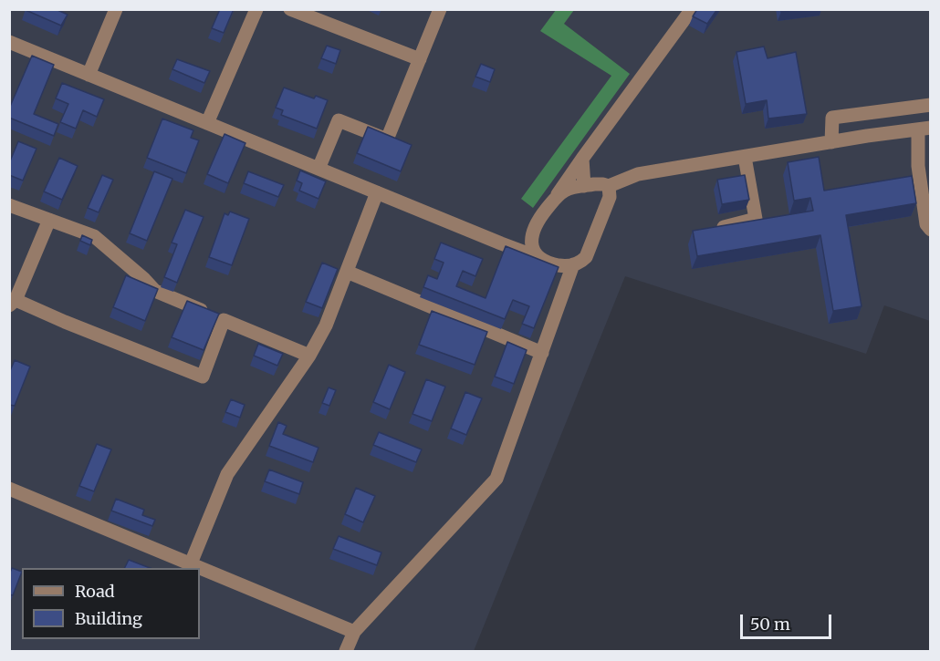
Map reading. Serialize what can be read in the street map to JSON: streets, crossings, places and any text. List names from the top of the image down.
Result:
{
  "legend": ["Road", "Building"],
  "scale_bar": "50 m"
}
